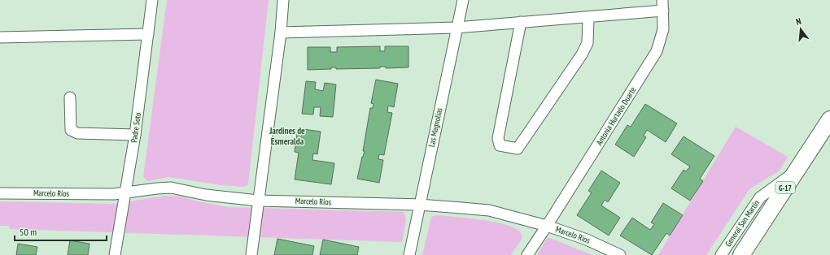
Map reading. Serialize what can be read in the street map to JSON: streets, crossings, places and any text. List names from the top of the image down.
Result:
{
  "streets": {
    "main road": ["G-17", "General San Martín"],
    "street": [
      "Antonia Hurtado Duarte",
      "Padre Soto",
      "Las Magnolias",
      "Marcelo Ríos"
    ]
  },
  "crossings": [
    ["Antonia Hurtado Duarte", "Marcelo Ríos"],
    ["Padre Soto", "Marcelo Ríos"],
    ["Las Magnolias", "Marcelo Ríos"]
  ],
  "districts": ["Jardines de Esmeralda"],
  "scale_bar": "50 m",
  "north": "top"
}
